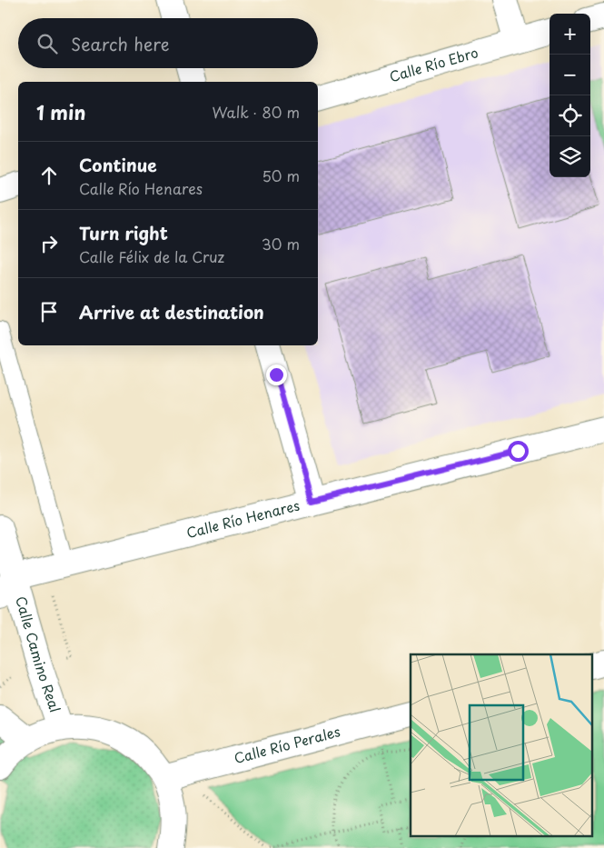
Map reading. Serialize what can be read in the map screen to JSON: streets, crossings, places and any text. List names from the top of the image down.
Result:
{
  "streets": {
    "street": [
      "Calle Río Ebro",
      "Calle Río Henares",
      "Calle Camino Real",
      "Calle Río Perales"
    ]
  },
  "crossings": [
    ["Calle Río Henares", "Calle Camino Real"]
  ],
  "page": {
    "map_buttons": ["+", "−"],
    "search": "Search here",
    "heading": ["1 min", "Walk · 80 m"],
    "list": [
      ["Continue", "Calle Río Henares", "50 m"],
      ["Turn right", "Calle Félix de la Cruz", "30 m"],
      "Arrive at destination"
    ]
  }
}
